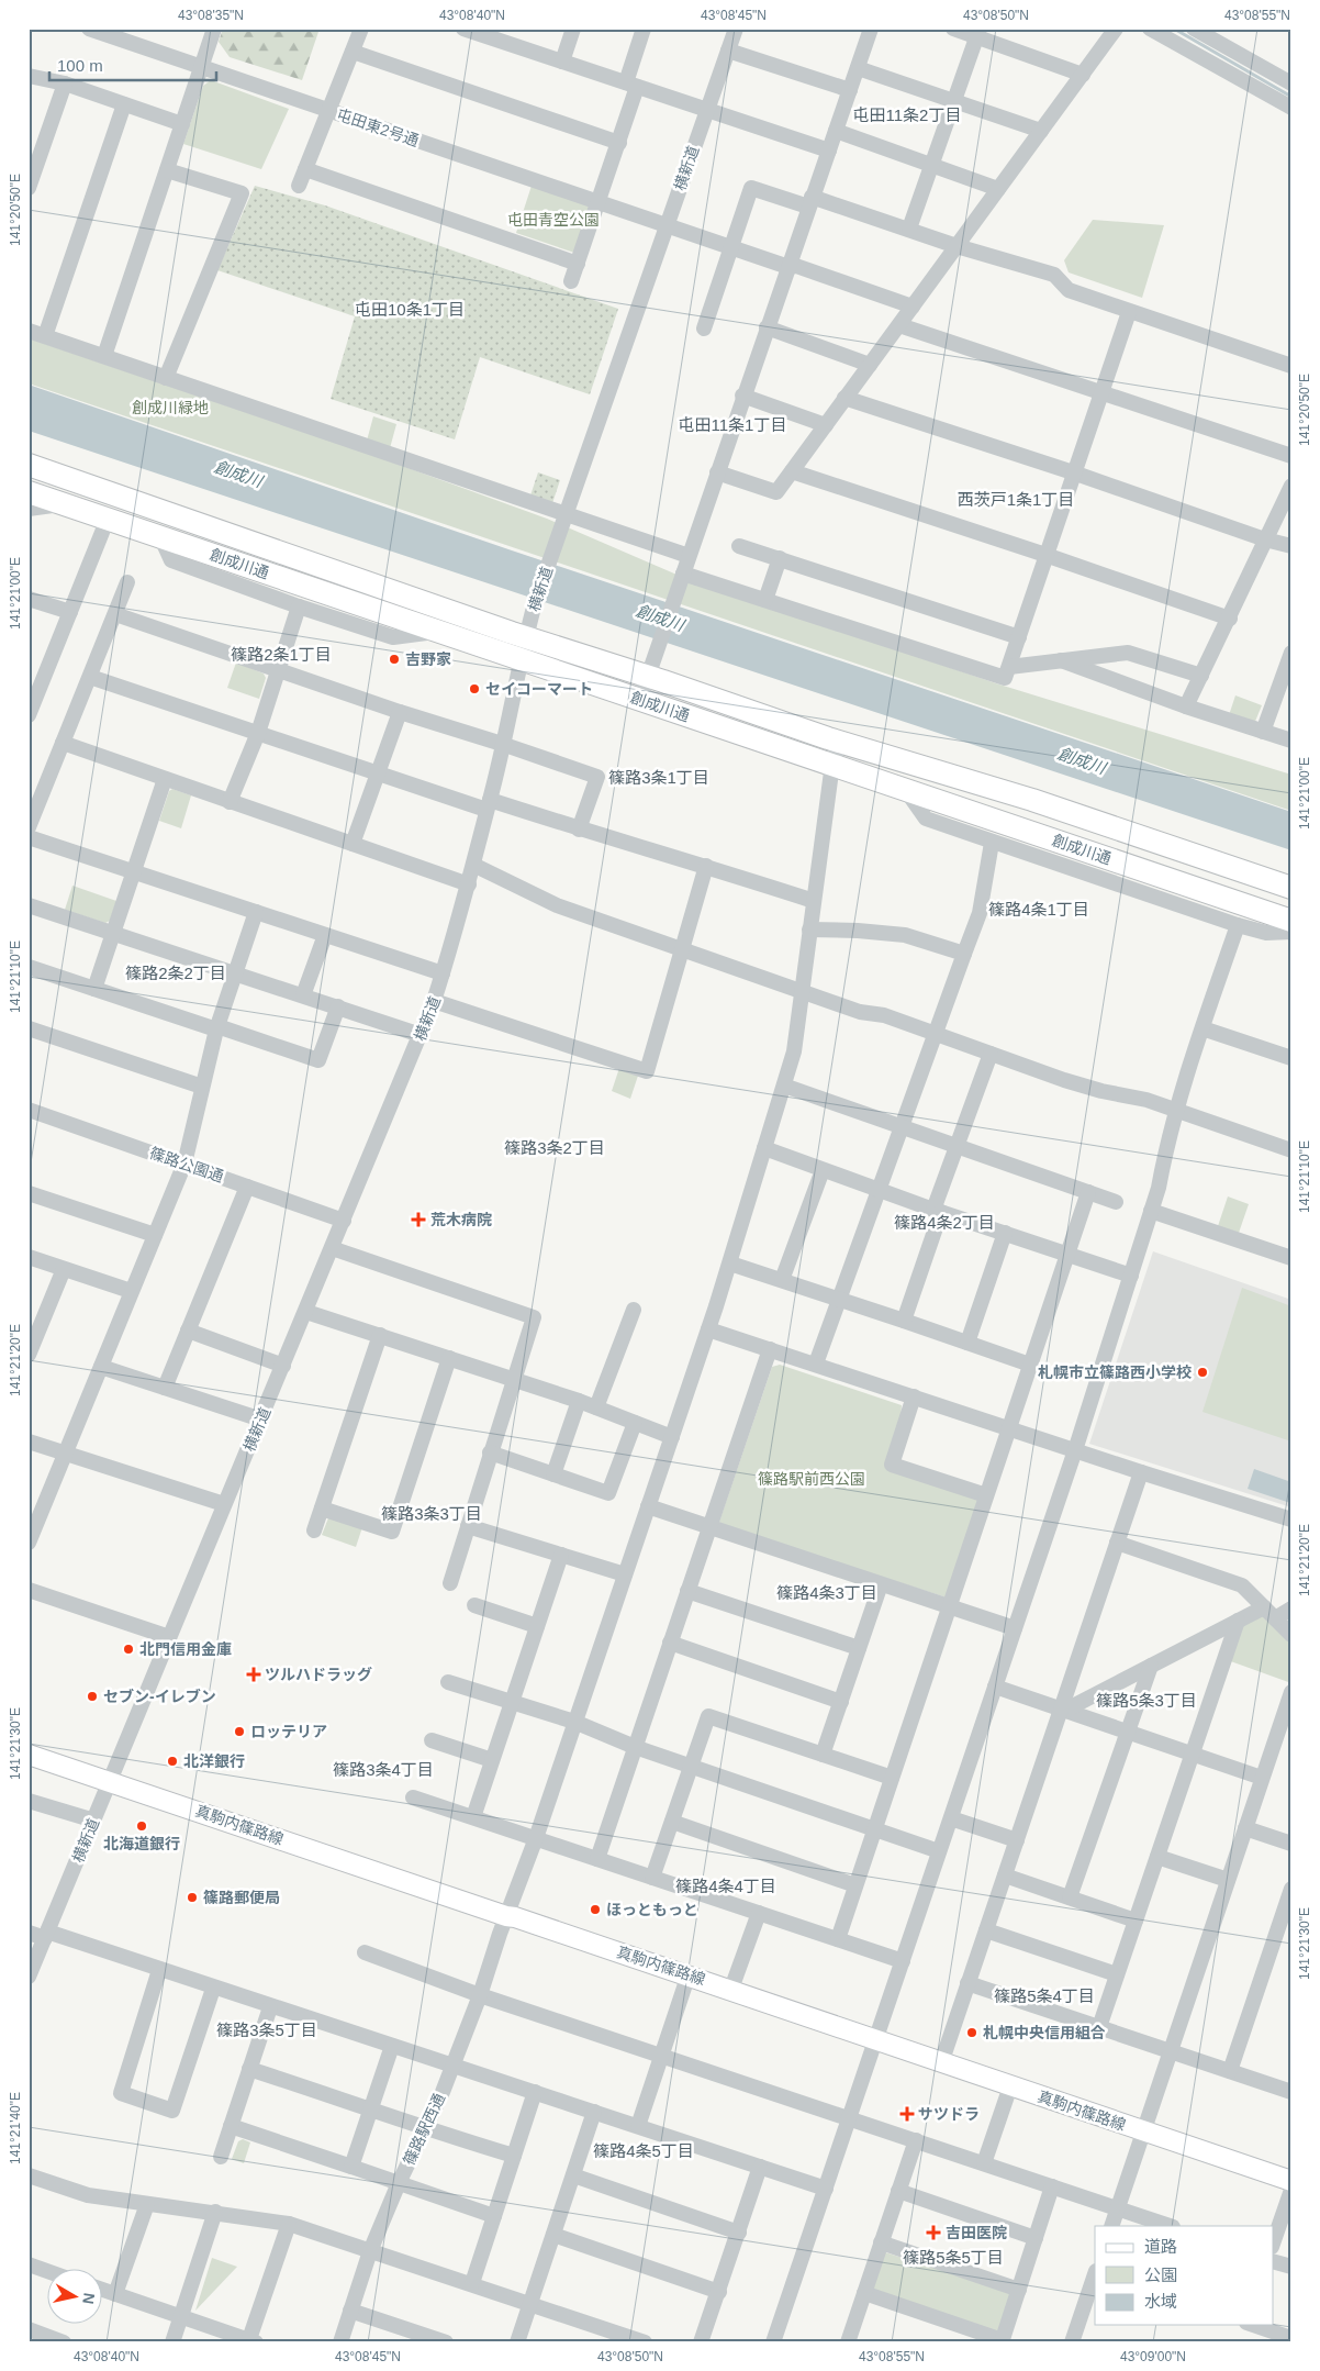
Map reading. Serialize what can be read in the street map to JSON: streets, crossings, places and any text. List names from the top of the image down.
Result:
{
  "streets": {
    "highway": ["創成川通"],
    "main road": ["真駒内篠路線"],
    "street": [
      "屯田東2号通",
      "横新道",
      "篠路公園通",
      "篠路駅西通"
    ]
  },
  "crossings": [
    ["屯田東2号通", "横新道"],
    ["横新道", "創成川通"],
    ["横新道", "篠路公園通"],
    ["横新道", "真駒内篠路線"],
    ["創成川通", "篠路駅西通"],
    ["真駒内篠路線", "篠路駅西通"]
  ],
  "districts": [
    "屯田11条2丁目",
    "屯田10条1丁目",
    "屯田11条1丁目",
    "西茨戸1条1丁目",
    "篠路2条1丁目",
    "篠路3条1丁目",
    "篠路4条1丁目",
    "篠路2条2丁目",
    "篠路3条2丁目",
    "篠路4条2丁目",
    "篠路3条3丁目",
    "篠路4条3丁目",
    "篠路5条3丁目",
    "篠路3条4丁目",
    "篠路4条4丁目",
    "篠路5条4丁目",
    "篠路3条5丁目",
    "篠路4条5丁目",
    "篠路5条5丁目"
  ],
  "water": ["創成川"],
  "parks": ["屯田青空公園", "創成川緑地", "篠路駅前西公園"],
  "places": {
    "other": [
      "吉野家",
      "セイコーマート",
      "札幌市立篠路西小学校",
      "北門信用金庫",
      "セブン-イレブン",
      "ロッテリア",
      "北洋銀行",
      "北海道銀行",
      "篠路郵便局",
      "ほっともっと",
      "札幌中央信用組合"
    ],
    "health": [
      "荒木病院",
      "ツルハドラッグ",
      "サツドラ",
      "吉田医院"
    ]
  },
  "legend": ["道路", "公園", "水域"],
  "scale_bar": "100 m",
  "north": "right",
  "coordinates": [
    "43°08'35\"N",
    "43°08'40\"N",
    "43°08'45\"N",
    "43°08'50\"N",
    "43°08'55\"N",
    "141°20'50\"E",
    "141°21'00\"E",
    "141°21'10\"E",
    "141°21'20\"E",
    "141°21'30\"E",
    "141°21'40\"E",
    "43°09'00\"N"
  ]
}
